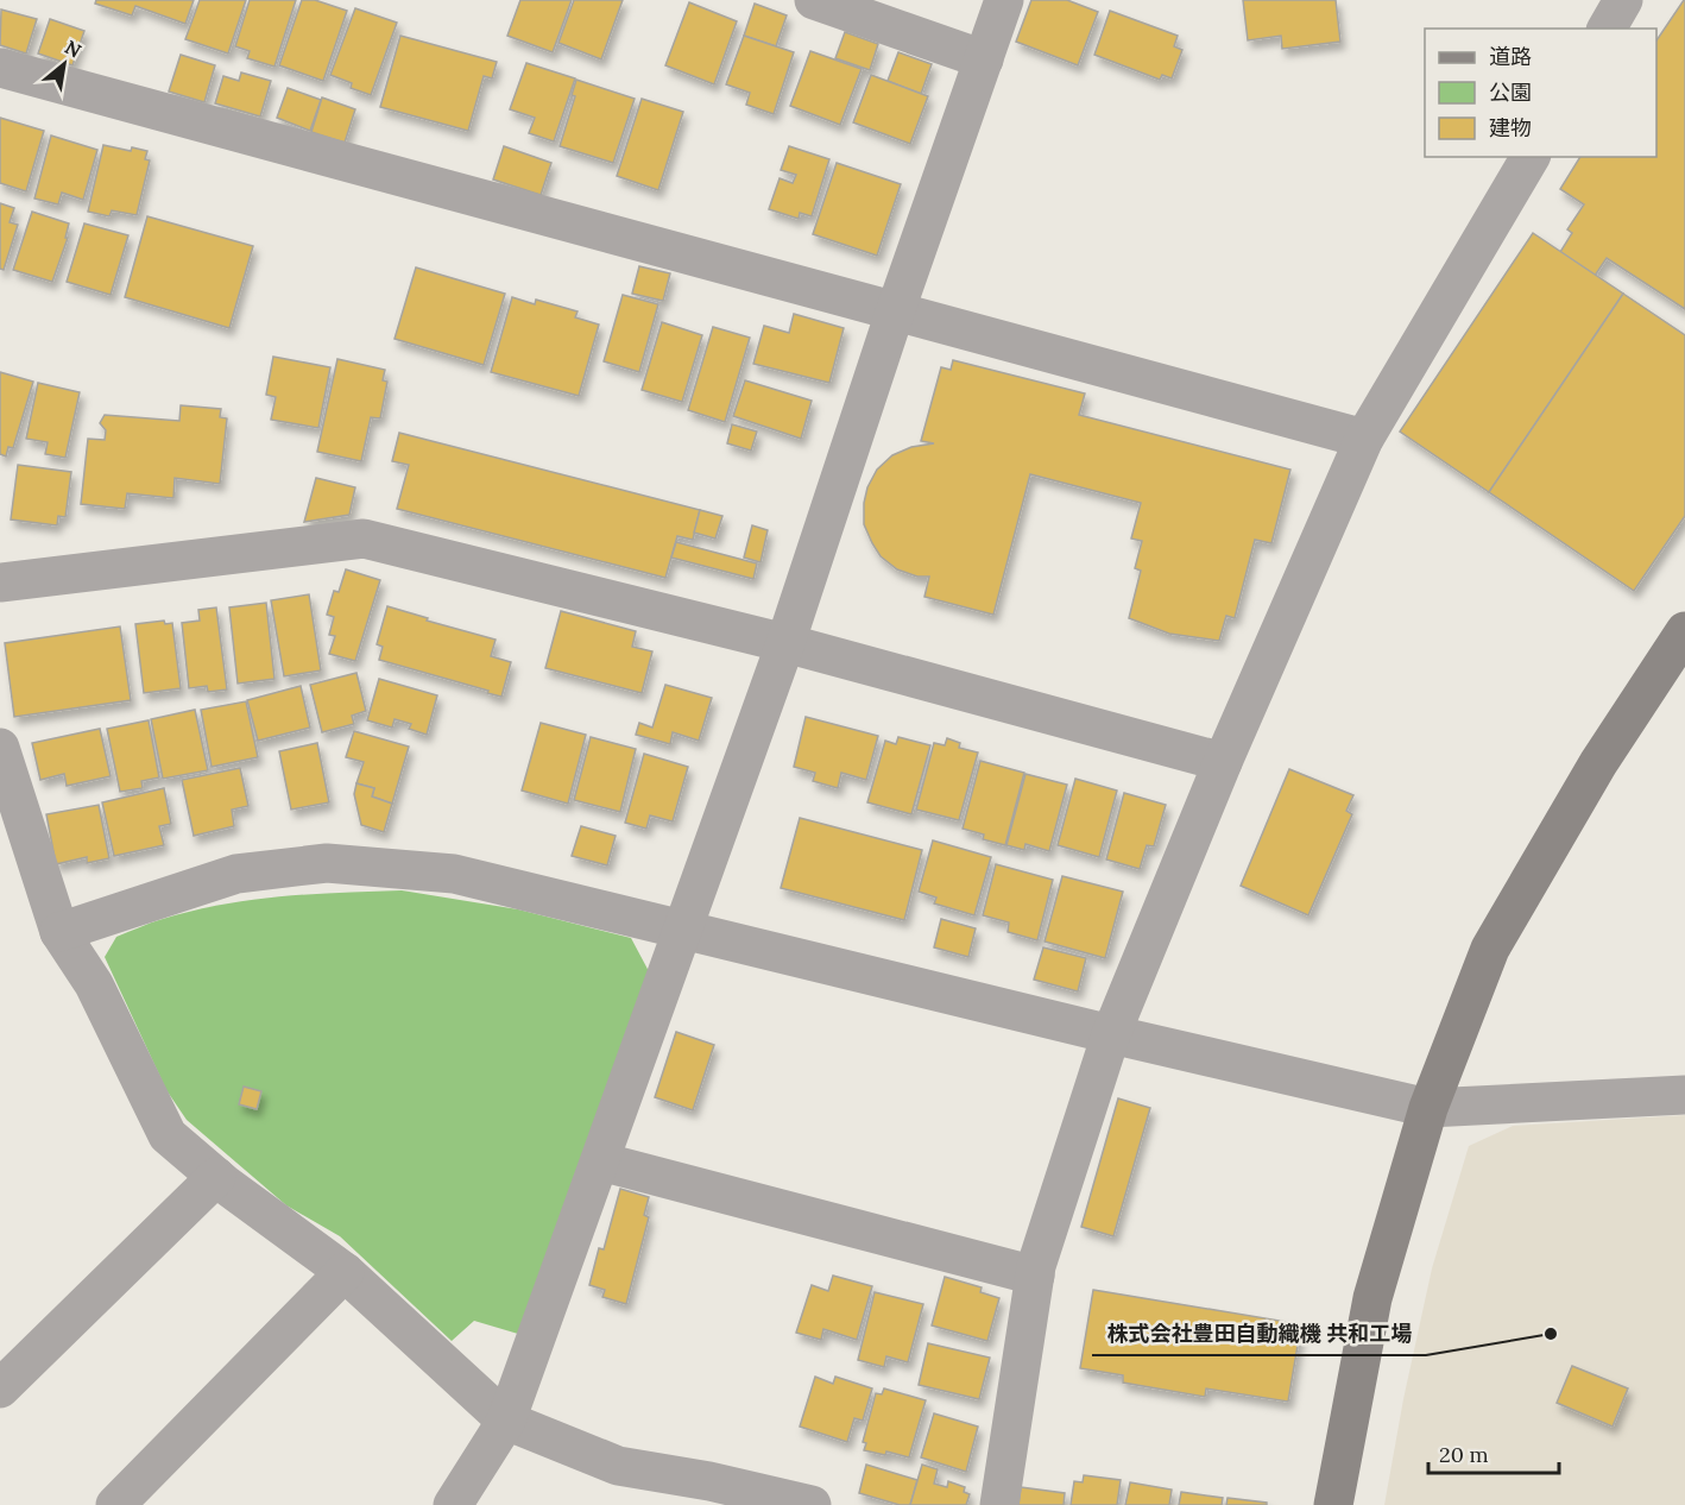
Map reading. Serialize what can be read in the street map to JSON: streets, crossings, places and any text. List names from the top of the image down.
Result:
{
  "places": ["株式会社豊田自動織機 共和工場"],
  "legend": ["道路", "公園", "建物"],
  "scale_bar": "20 m",
  "north": "top right"
}
